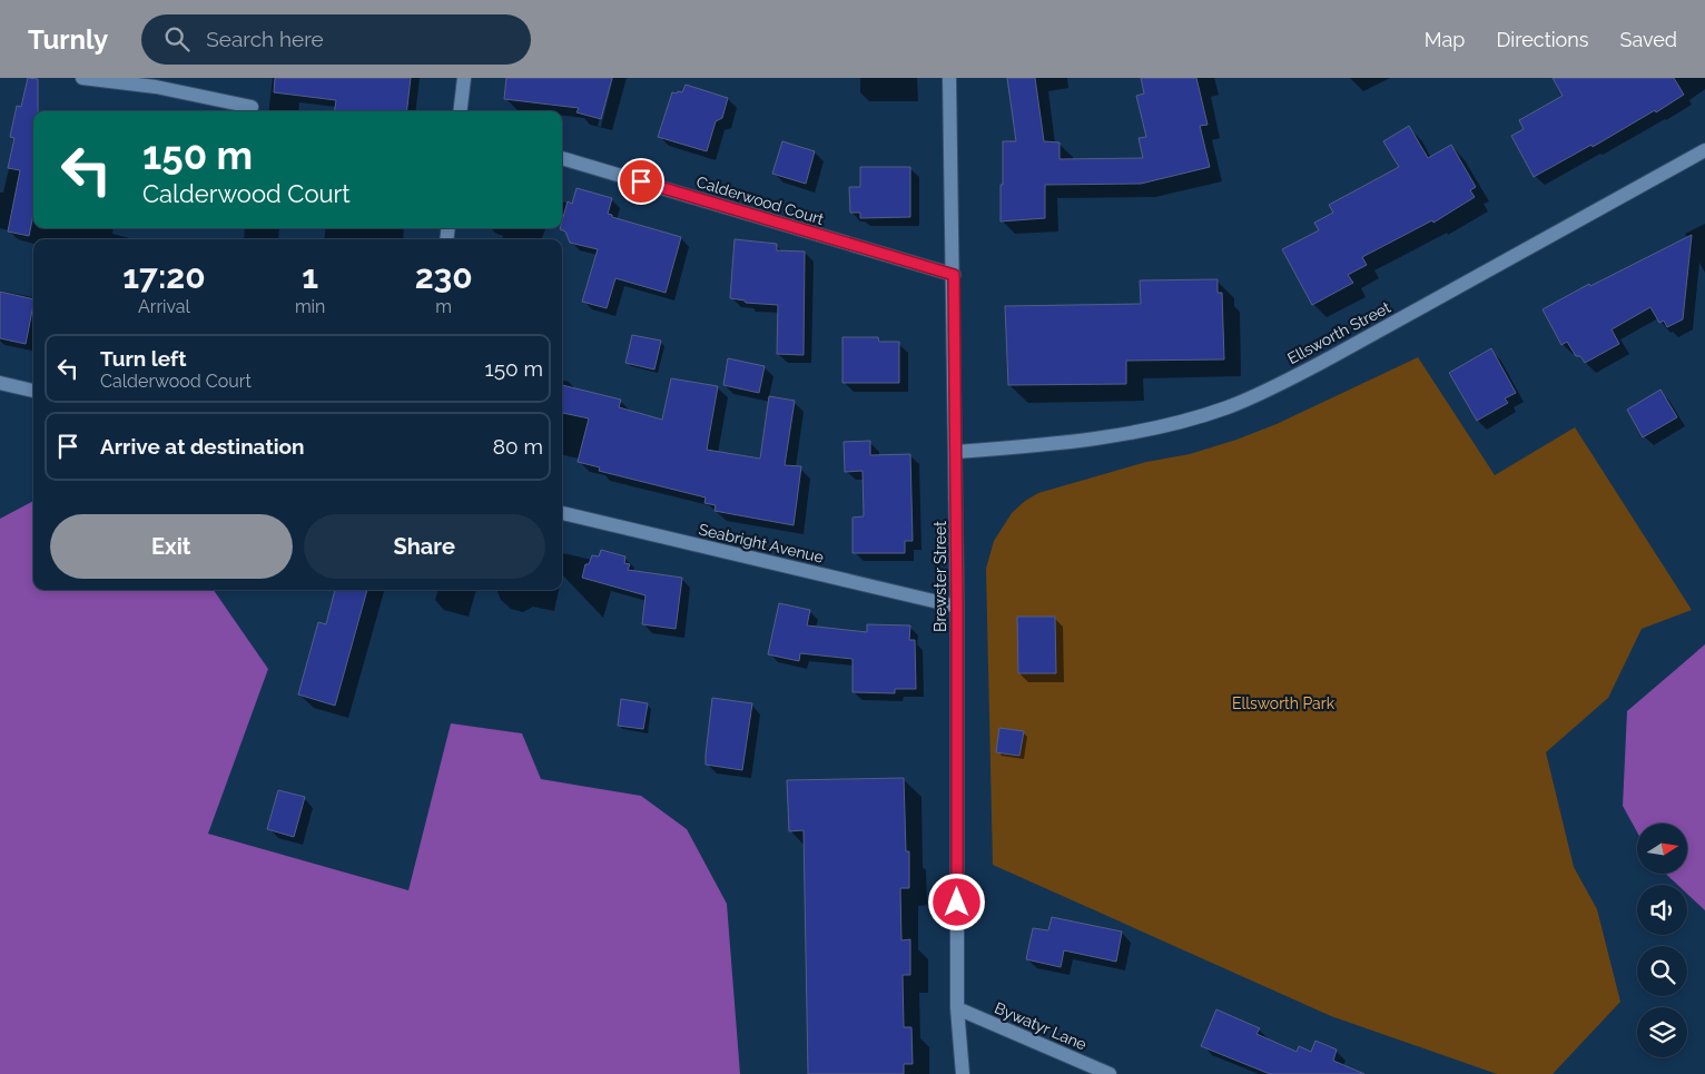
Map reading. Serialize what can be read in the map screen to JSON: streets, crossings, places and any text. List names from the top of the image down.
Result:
{
  "streets": {
    "street": [
      "Calderwood Court",
      "Ellsworth Street",
      "Seabright Avenue",
      "Brewster Street",
      "Bywatyr Lane"
    ]
  },
  "crossings": [
    ["Calderwood Court", "Brewster Street"],
    ["Ellsworth Street", "Brewster Street"],
    ["Seabright Avenue", "Brewster Street"],
    ["Brewster Street", "Bywatyr Lane"]
  ],
  "parks": ["Ellsworth Park"],
  "north": "right",
  "page": {
    "header": "Turnly",
    "search": "Search here",
    "nav": ["Map", "Directions", "Saved"],
    "turn": ["150 m", "Calderwood Court"],
    "eta": [
      "17:20",
      "Arrival",
      "1",
      "min",
      "230",
      "m"
    ],
    "list": [
      {
        "name": "Turn left",
        "note": "Calderwood Court",
        "value": "150 m"
      },
      {
        "name": "Arrive at destination",
        "value": "80 m"
      }
    ],
    "buttons": ["Exit", "Share"]
  }
}
